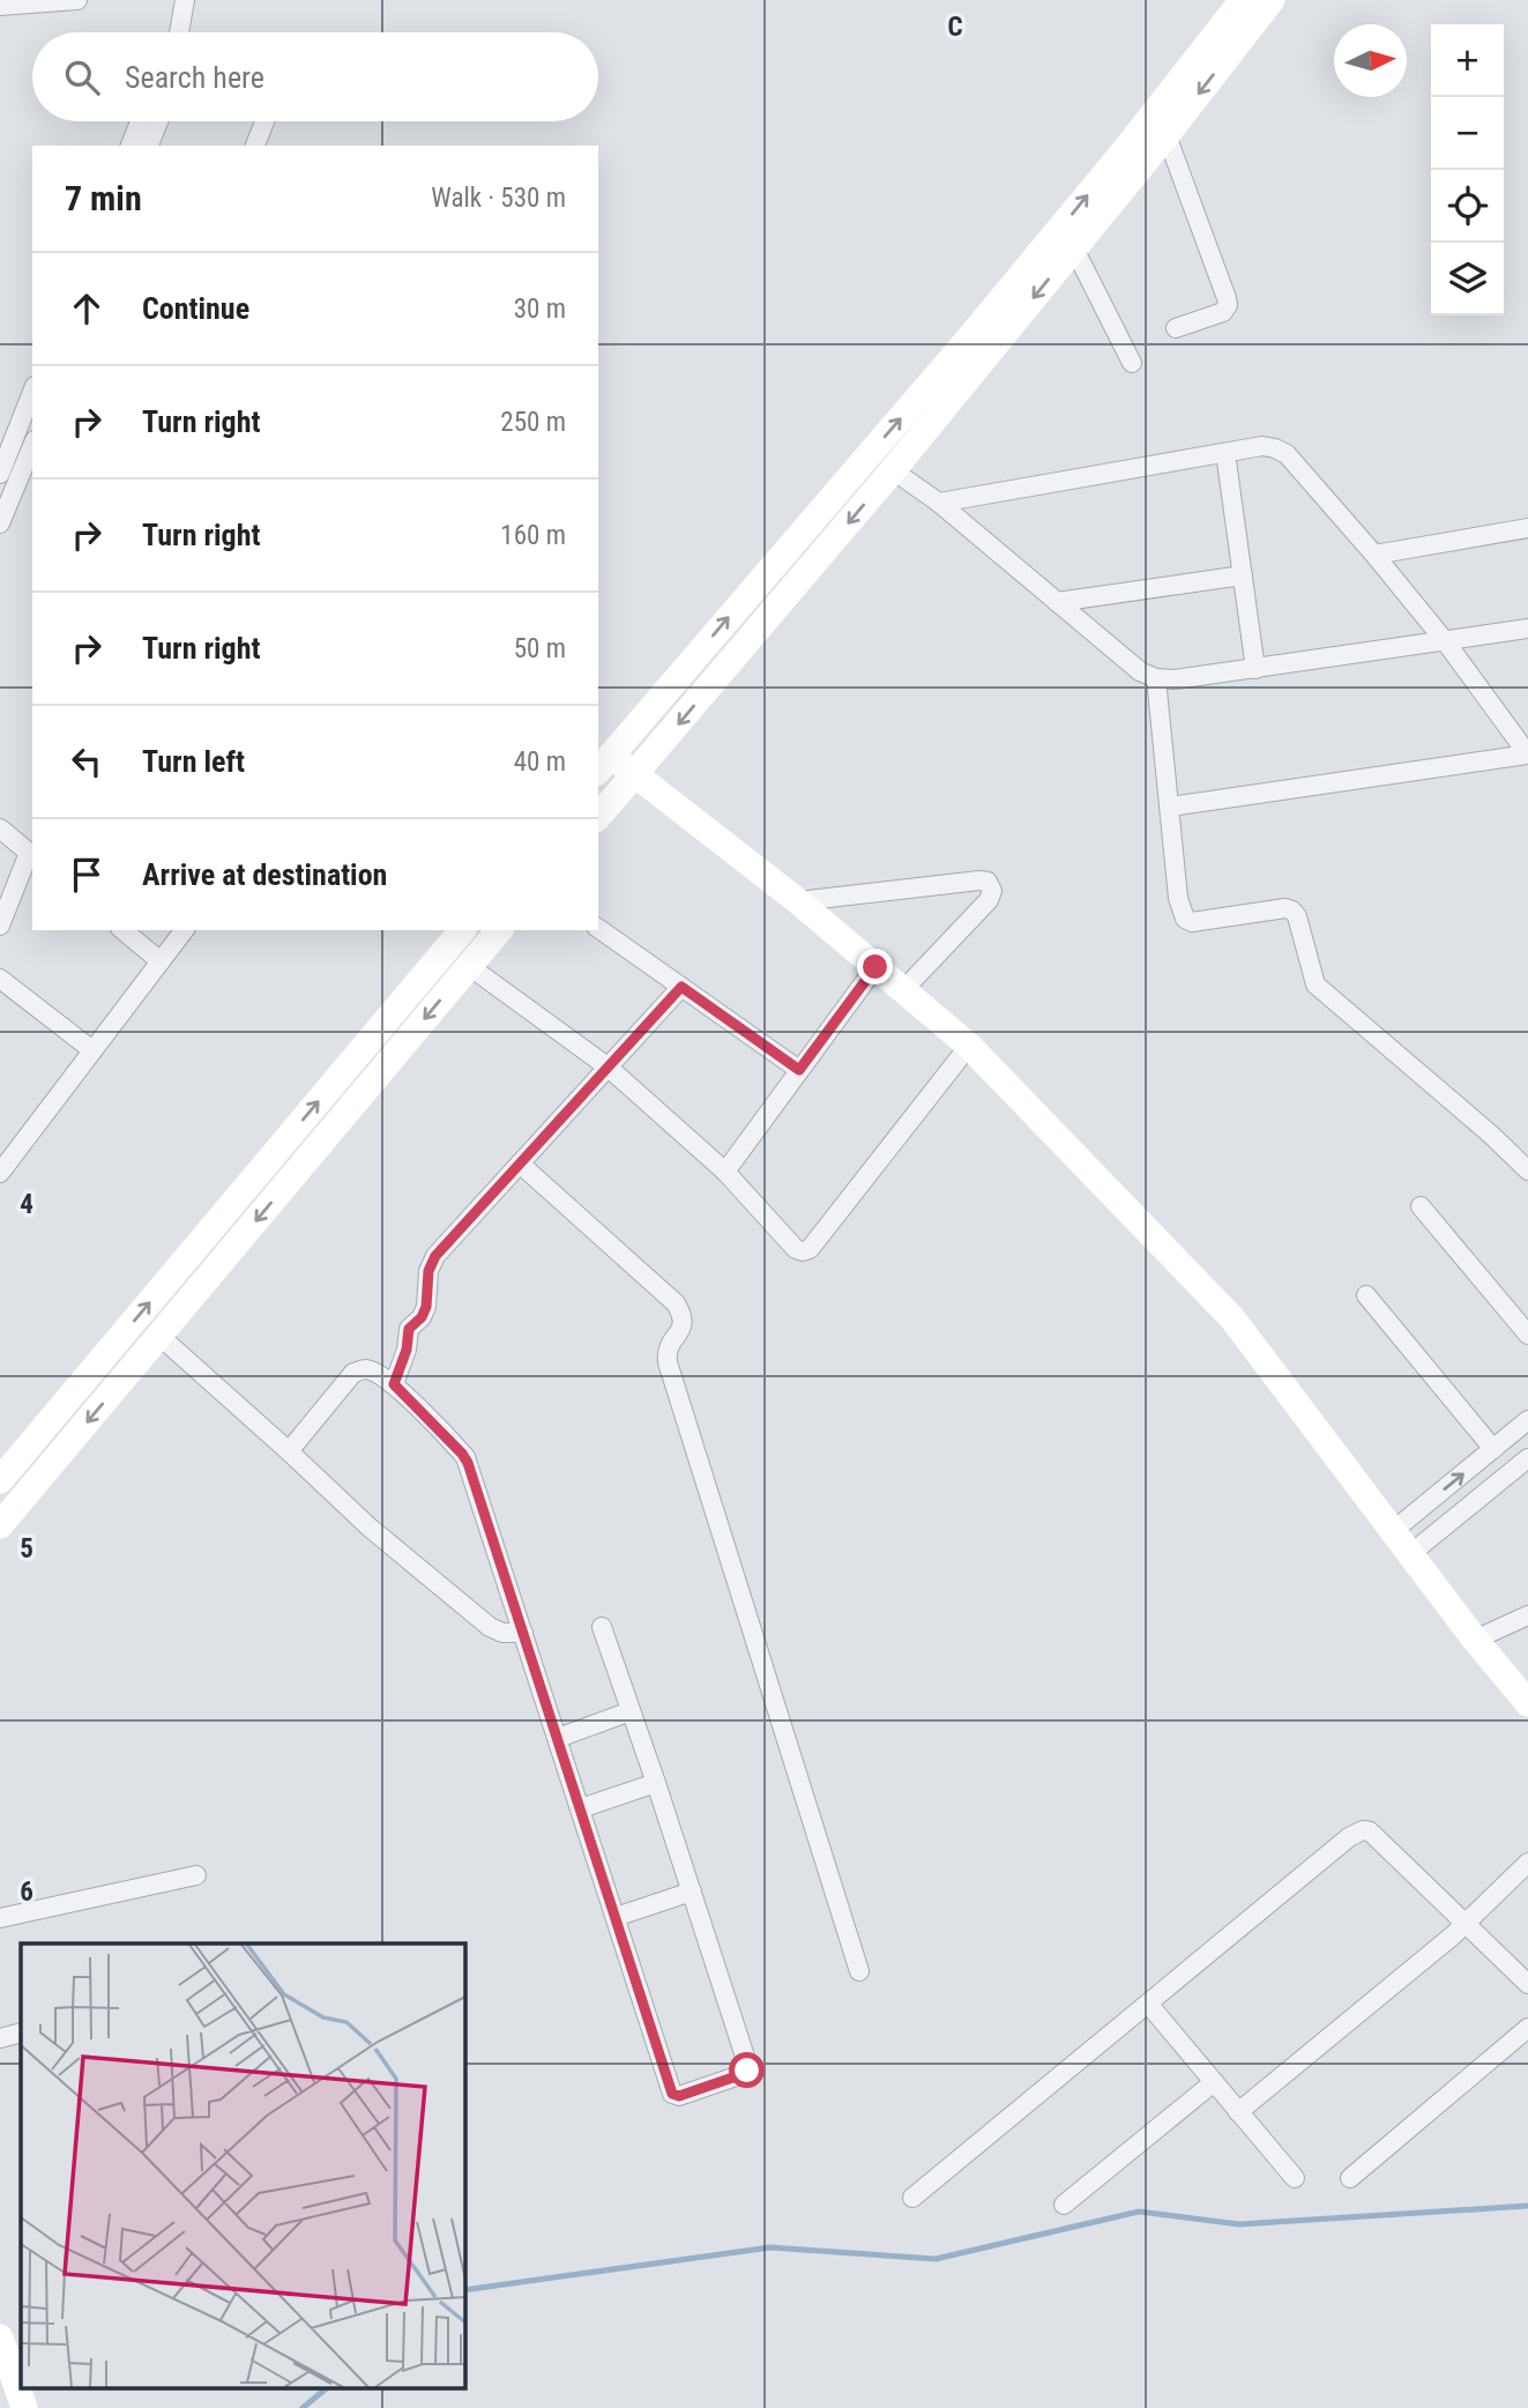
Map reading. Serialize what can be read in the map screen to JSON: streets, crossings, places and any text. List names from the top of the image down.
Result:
{
  "north": "right",
  "page": {
    "map_buttons": ["+", "−"],
    "search": "Search here",
    "heading": ["7 min", "Walk · 530 m"],
    "list": [
      ["Continue", "30 m"],
      ["Turn right", "250 m"],
      ["Turn right", "160 m"],
      ["Turn right", "50 m"],
      ["Turn left", "40 m"],
      "Arrive at destination"
    ]
  },
  "grid": {
    "columns": ["C"],
    "rows": ["4", "5", "6"]
  }
}
